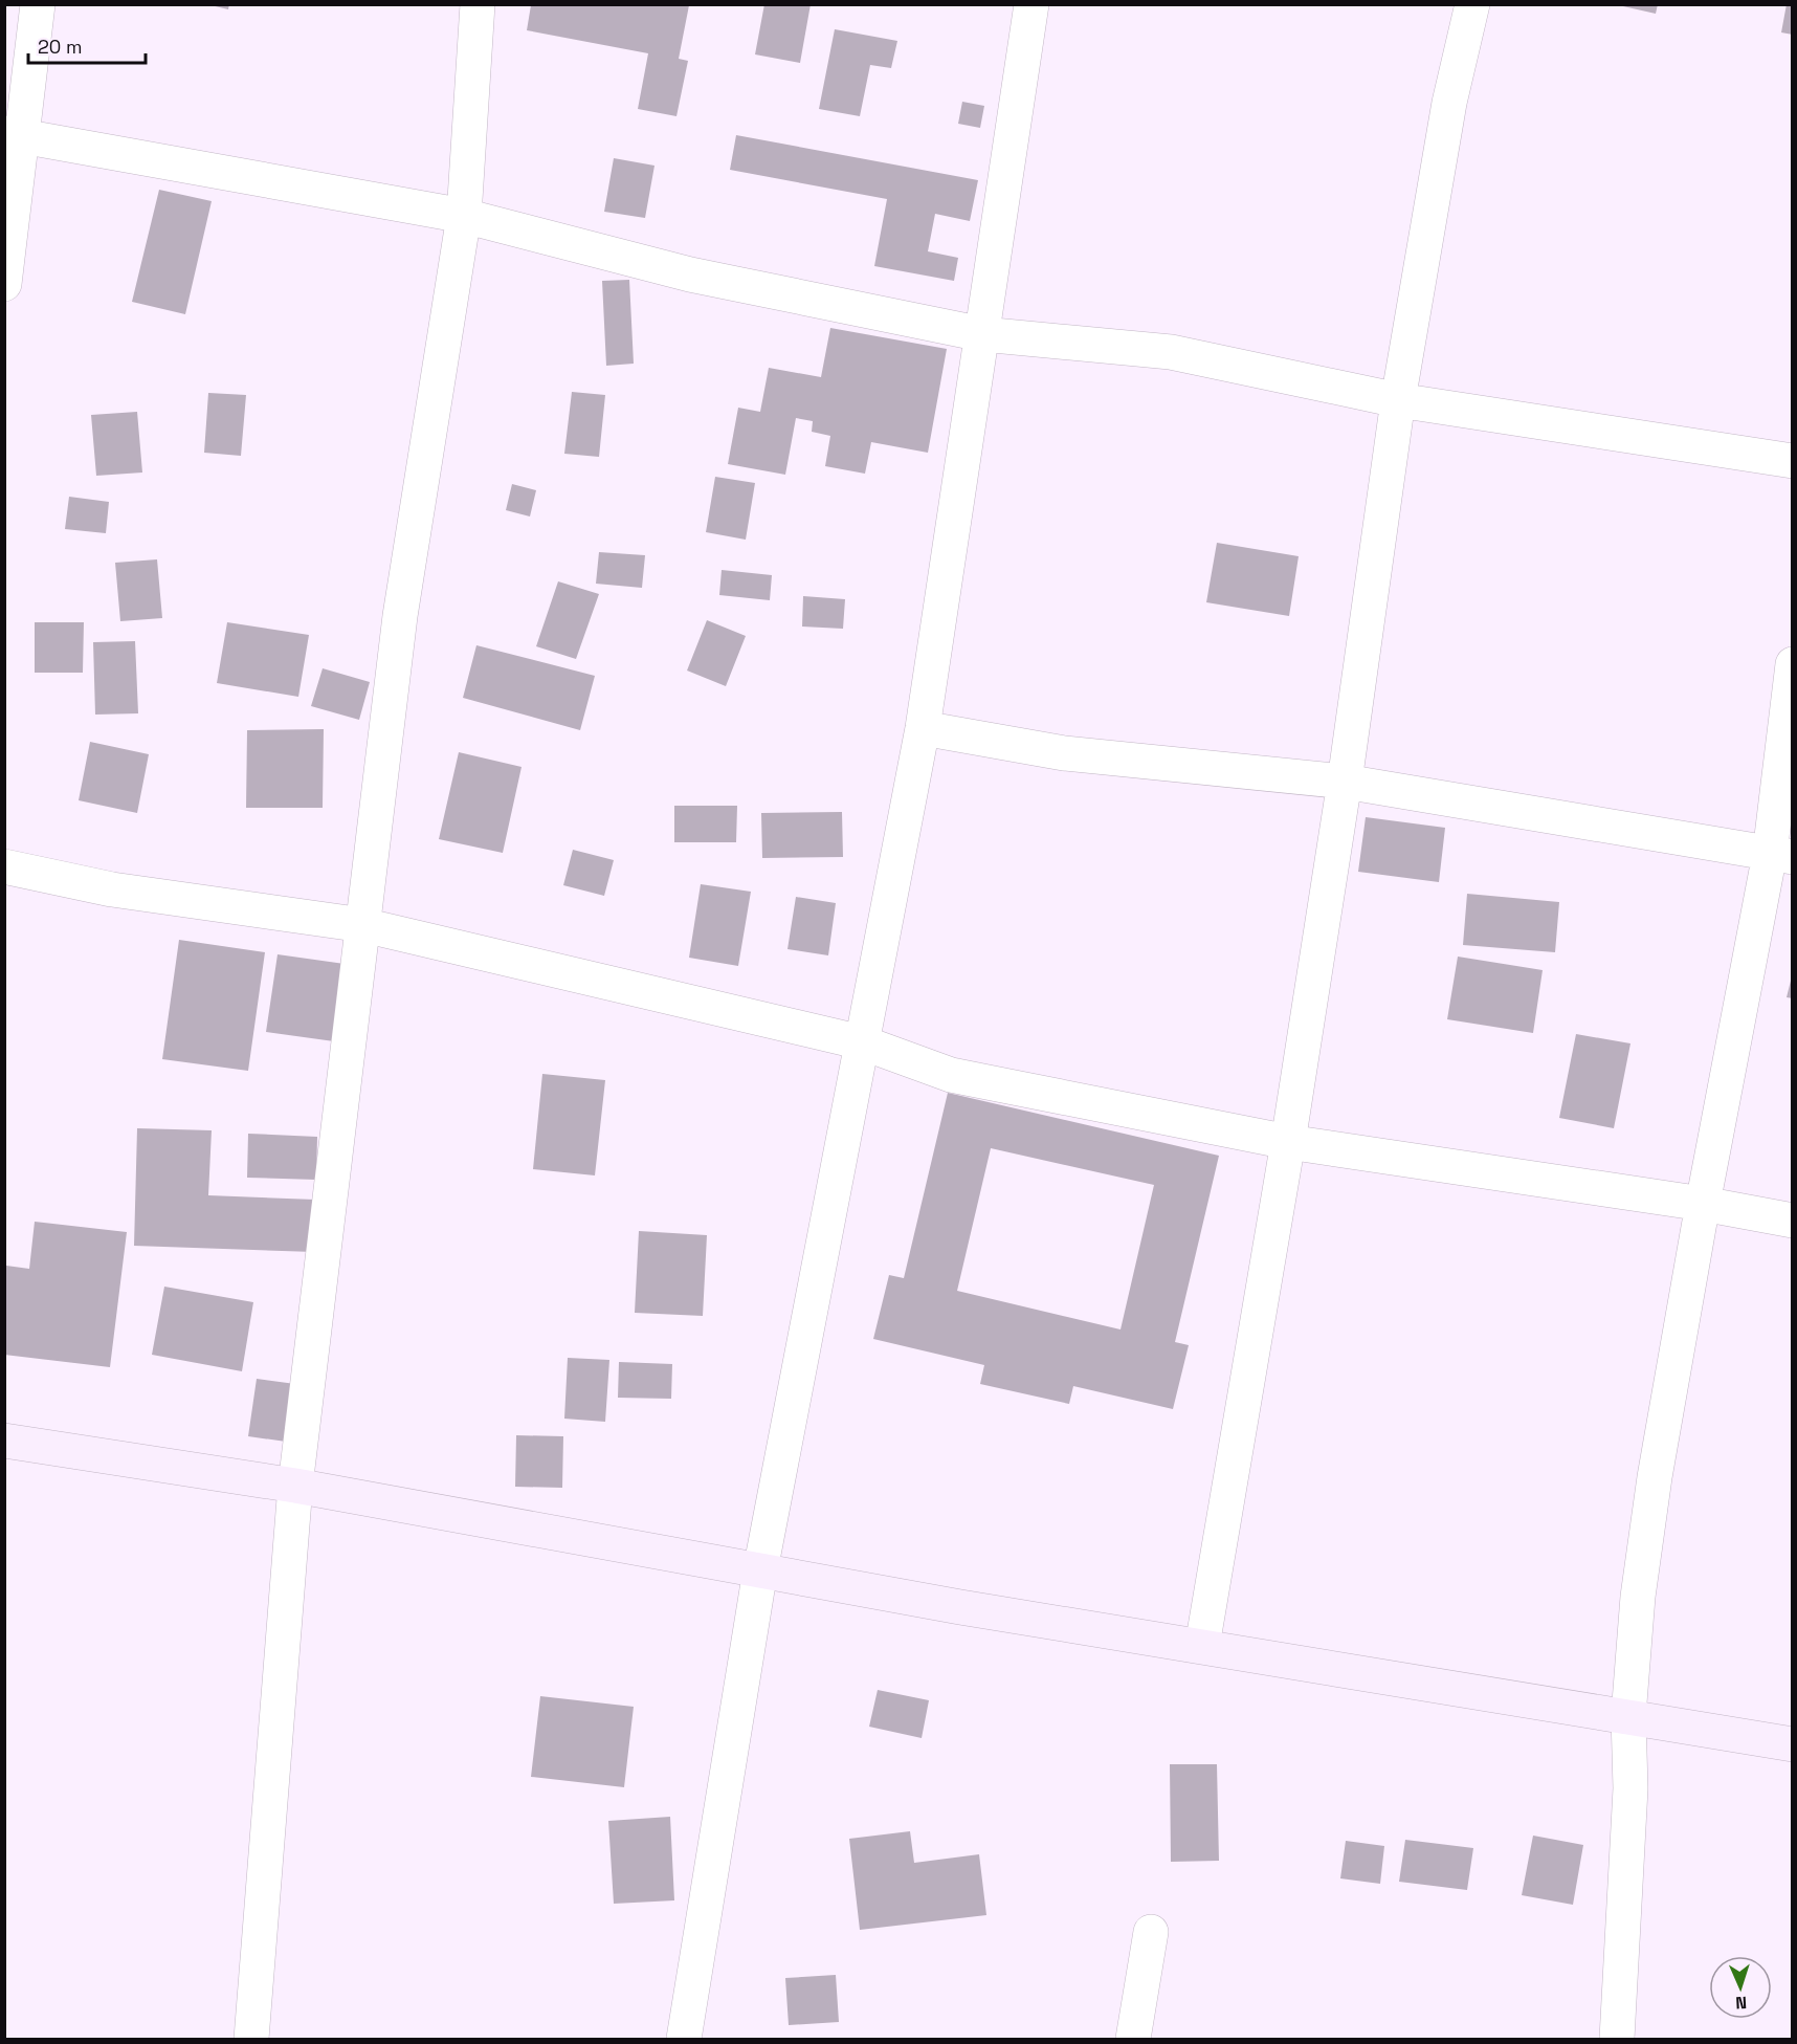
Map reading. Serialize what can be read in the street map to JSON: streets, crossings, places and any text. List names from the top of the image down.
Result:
{
  "scale_bar": "20 m",
  "north": "bottom"
}
